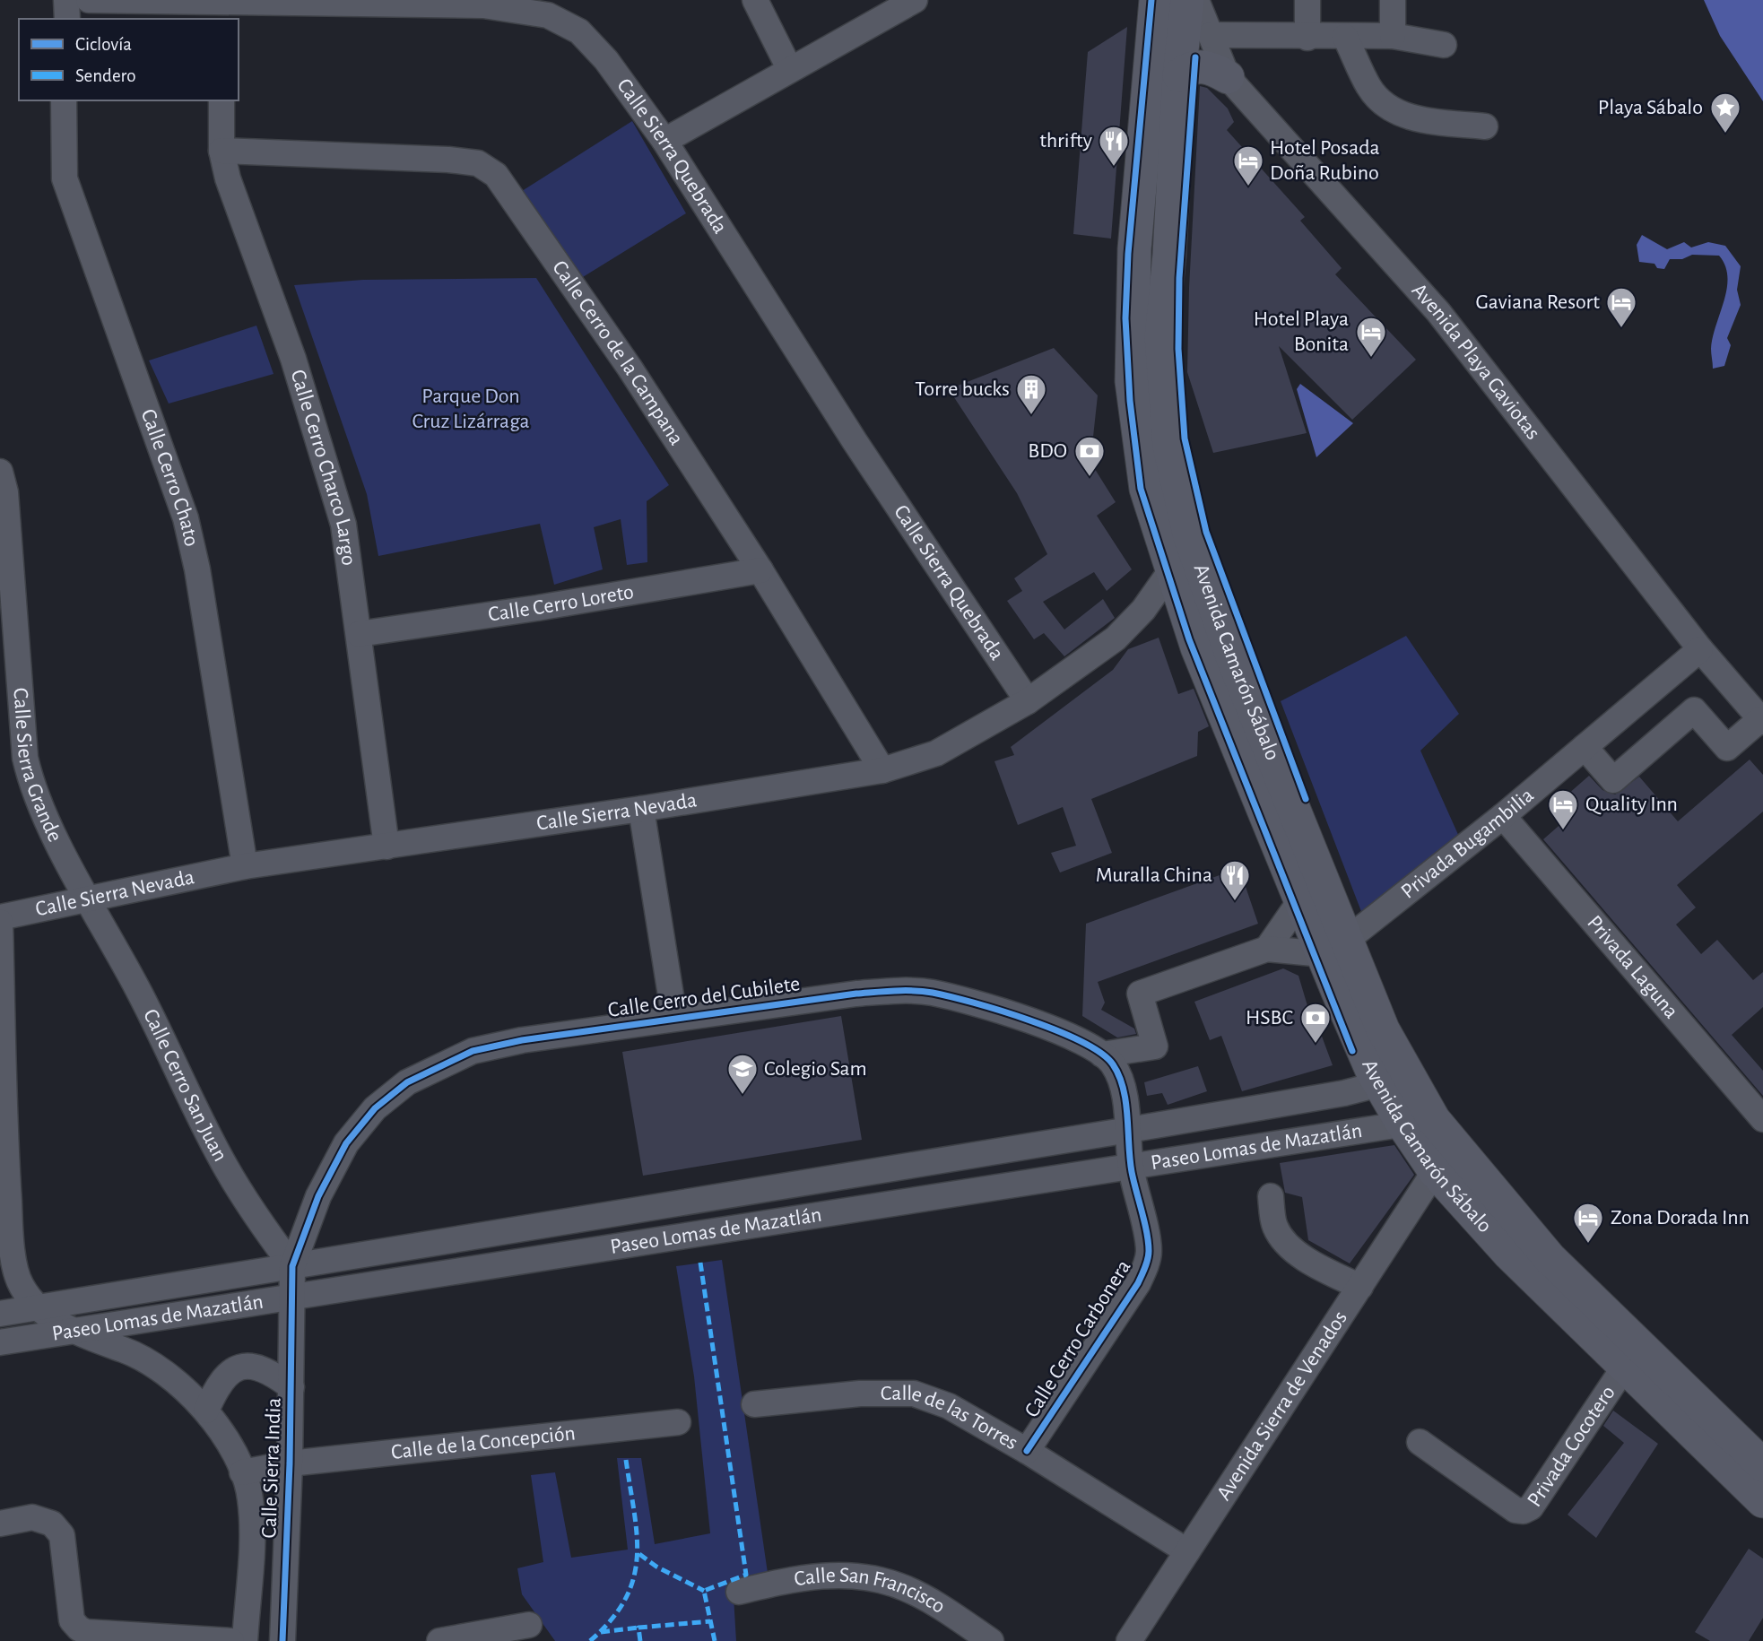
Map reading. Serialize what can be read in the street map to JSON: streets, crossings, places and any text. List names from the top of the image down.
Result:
{
  "streets": {
    "main road": ["Avenida Camarón Sábalo"],
    "street": [
      "Calle Sierra Quebrada",
      "Calle Cerro de la Campana",
      "Avenida Playa Gaviotas",
      "Calle Cerro Charco Largo",
      "Calle Cerro Chato",
      "Calle Cerro Loreto",
      "Calle Sierra Grande",
      "Calle Sierra Nevada",
      "Privada Bugambilia",
      "Privada Laguna",
      "Calle Cerro del Cubilete",
      "Calle Cerro San Juan",
      "Paseo Lomas de Mazatlán",
      "Calle Cerro Carbonera",
      "Avenida Sierra de Venados",
      "Calle de las Torres",
      "Calle de la Concepción",
      "Privada Cocotero",
      "Calle Sierra India",
      "Calle San Francisco"
    ]
  },
  "crossings": [
    ["Calle Sierra Quebrada", "Calle Sierra Nevada"],
    ["Calle Cerro de la Campana", "Calle Cerro Charco Largo"],
    ["Calle Cerro de la Campana", "Calle Cerro Loreto"],
    ["Calle Cerro de la Campana", "Calle Sierra Nevada"],
    ["Avenida Playa Gaviotas", "Privada Bugambilia"],
    ["Calle Cerro Charco Largo", "Calle Cerro Loreto"],
    ["Calle Cerro Charco Largo", "Calle Sierra Nevada"],
    ["Calle Cerro Chato", "Calle Sierra Nevada"],
    ["Avenida Camarón Sábalo", "Calle Sierra Nevada"],
    ["Avenida Camarón Sábalo", "Privada Bugambilia"],
    ["Avenida Camarón Sábalo", "Paseo Lomas de Mazatlán"],
    ["Avenida Camarón Sábalo", "Avenida Sierra de Venados"],
    ["Avenida Camarón Sábalo", "Privada Cocotero"],
    ["Calle Sierra Grande", "Calle Sierra Nevada"],
    ["Calle Sierra Grande", "Calle Cerro San Juan"],
    ["Calle Sierra Nevada", "Calle Cerro San Juan"],
    ["Privada Bugambilia", "Privada Laguna"],
    ["Calle Cerro del Cubilete", "Calle Cerro San Juan"],
    ["Calle Cerro del Cubilete", "Paseo Lomas de Mazatlán"],
    ["Calle Cerro del Cubilete", "Calle Cerro Carbonera"],
    ["Calle Cerro del Cubilete", "Calle Sierra India"],
    ["Calle Cerro San Juan", "Paseo Lomas de Mazatlán"],
    ["Calle Cerro San Juan", "Calle Sierra India"],
    ["Paseo Lomas de Mazatlán", "Calle Cerro Carbonera"],
    ["Paseo Lomas de Mazatlán", "Calle Sierra India"],
    ["Calle Cerro Carbonera", "Calle de las Torres"],
    ["Avenida Sierra de Venados", "Calle de las Torres"],
    ["Calle de la Concepción", "Calle Sierra India"]
  ],
  "parks": ["Parque Don Cruz Lizárraga"],
  "places": {
    "place": ["Playa Sábalo"],
    "restaurant": ["thrifty", "Muralla China"],
    "hotel": [
      "Hotel Posada Doña Rubino",
      "Gaviana Resort",
      "Hotel Playa Bonita",
      "Quality Inn",
      "Zona Dorada Inn"
    ],
    "building": ["Torre bucks"],
    "bank": ["BDO", "HSBC"],
    "school or university": ["Colegio Sam"]
  },
  "legend": ["Ciclovía", "Sendero"]
}
